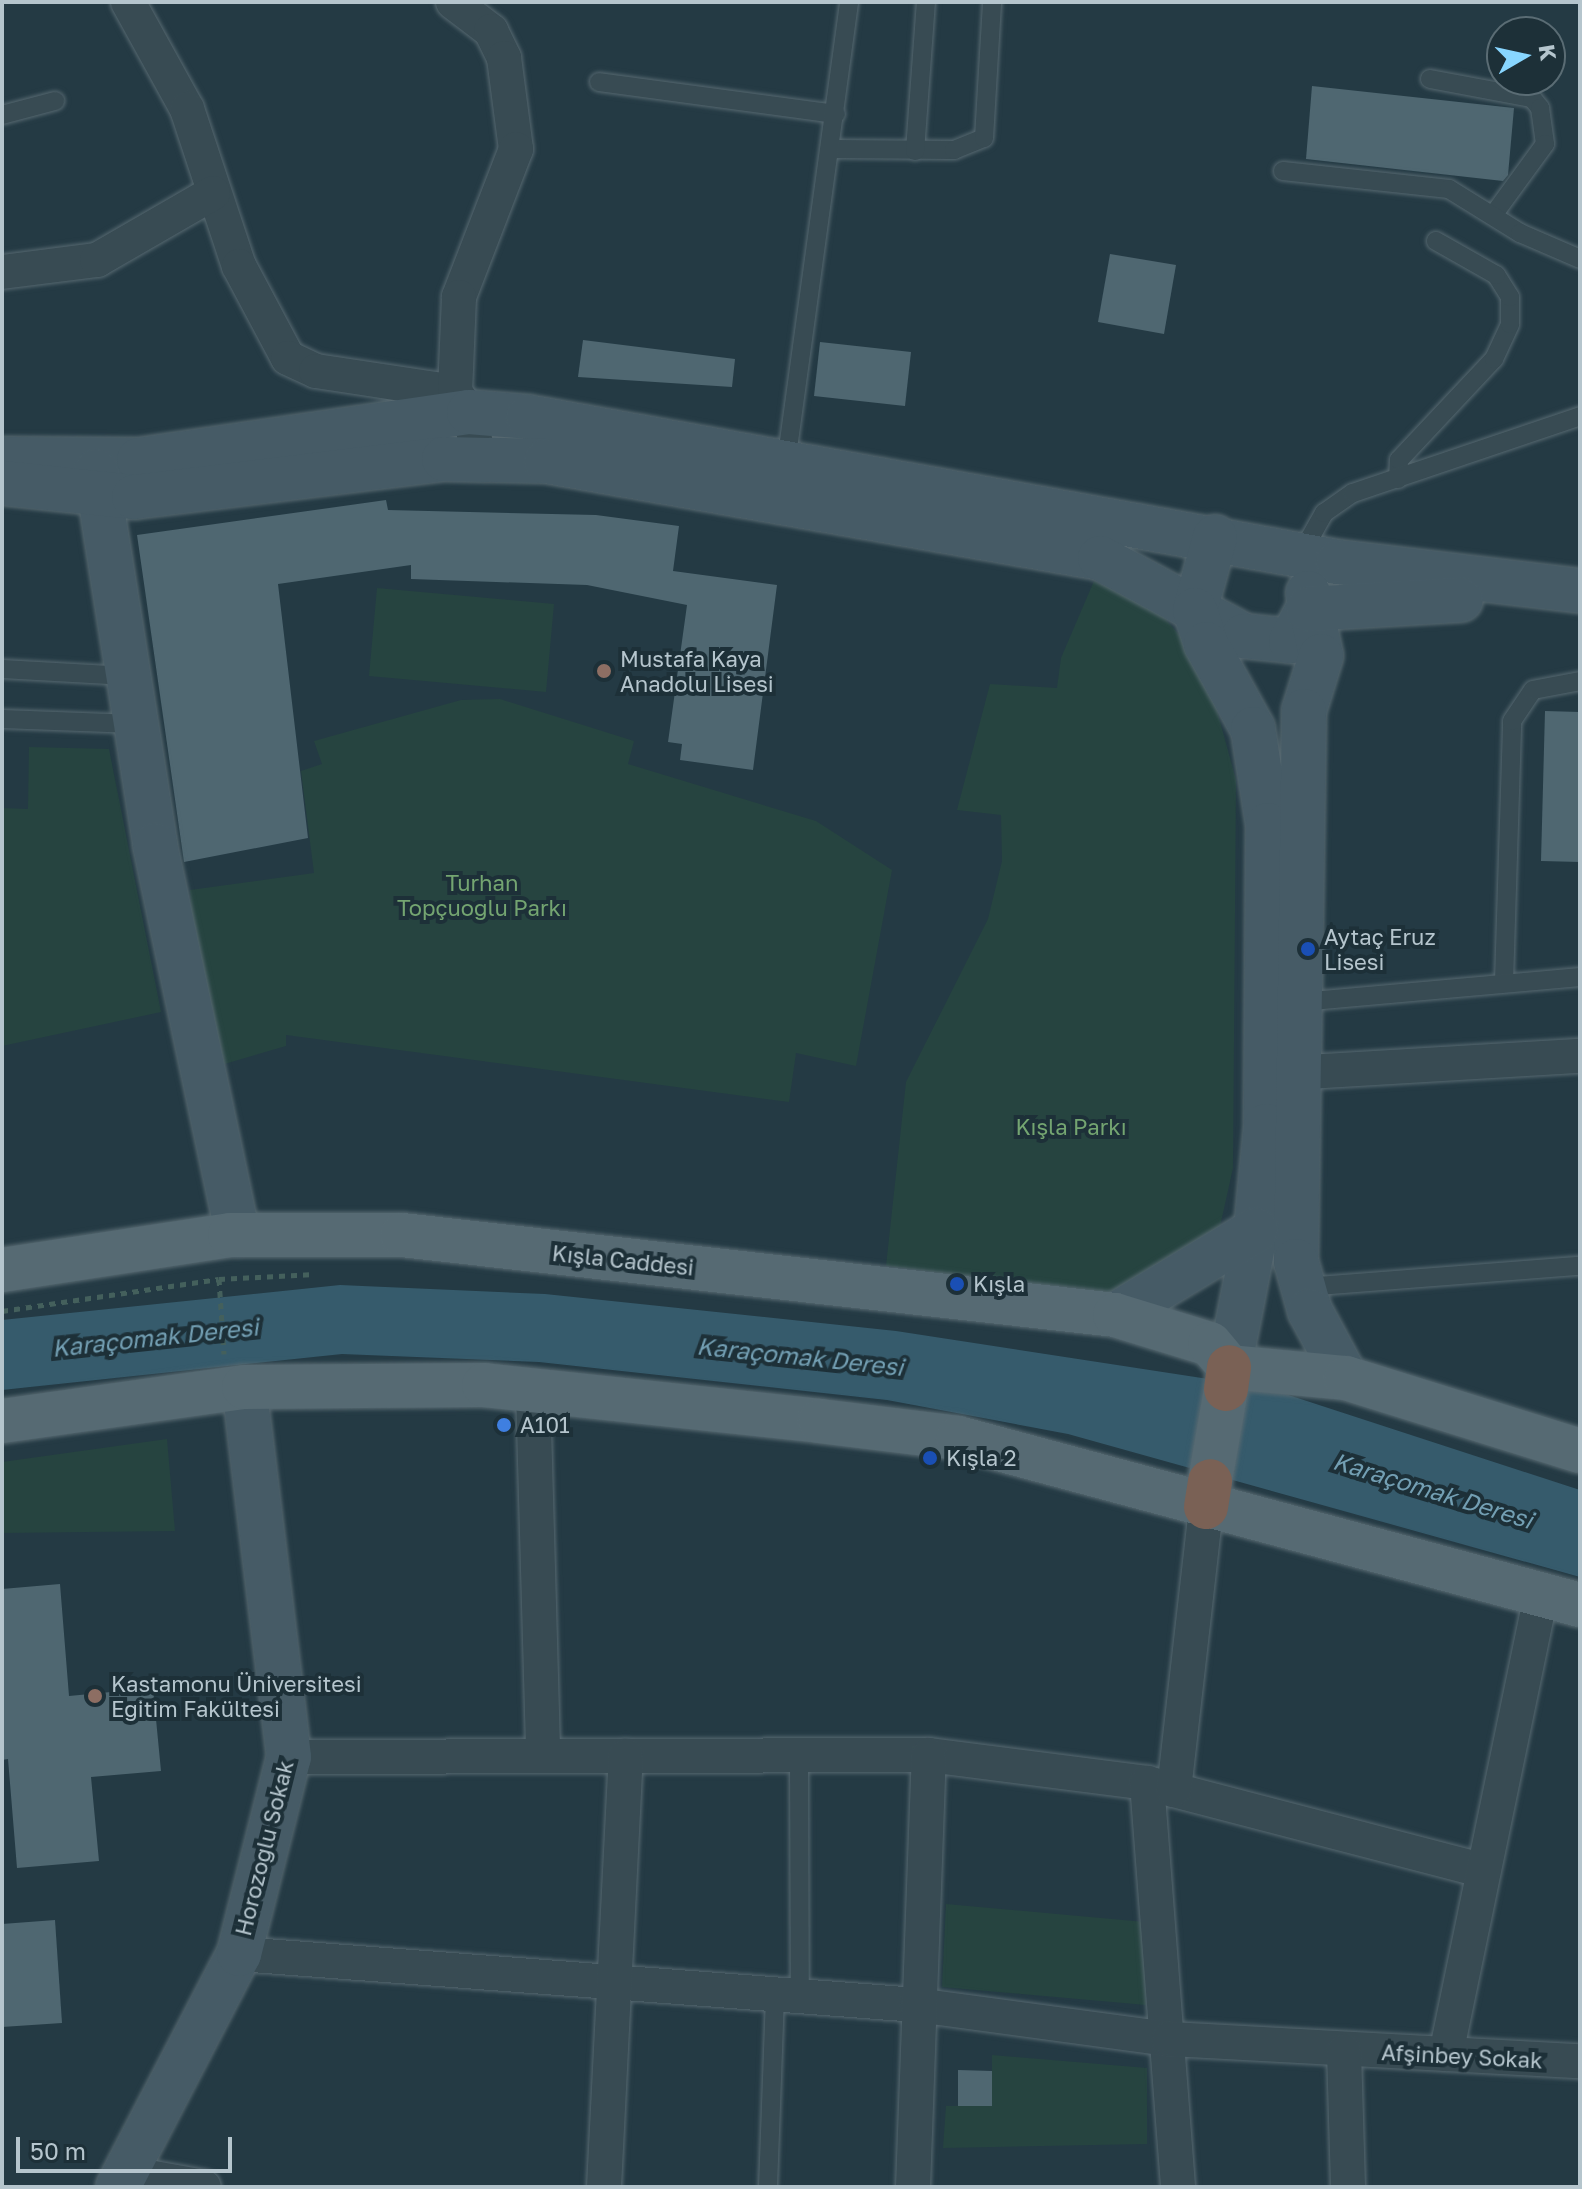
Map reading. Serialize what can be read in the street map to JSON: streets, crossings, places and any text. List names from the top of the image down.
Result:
{
  "streets": {
    "main road": ["Kışla Caddesi", "Horozoğlu Sokak"],
    "street": ["Afşinbey Sokak"]
  },
  "crossings": [
    ["Horozoğlu Sokak", "Afşinbey Sokak"]
  ],
  "water": ["Karaçomak Deresi"],
  "parks": ["Turhan Topçuoğlu Parkı", "Kışla Parkı"],
  "places": [
    "Mustafa Kaya Anadolu Lisesi",
    "Aytaç Eruz Lisesi",
    "Kışla",
    "A101",
    "Kışla 2",
    "Kastamonu Üniversitesi Eğitim Fakültesi"
  ],
  "scale_bar": "50 m",
  "north": "right"
}
